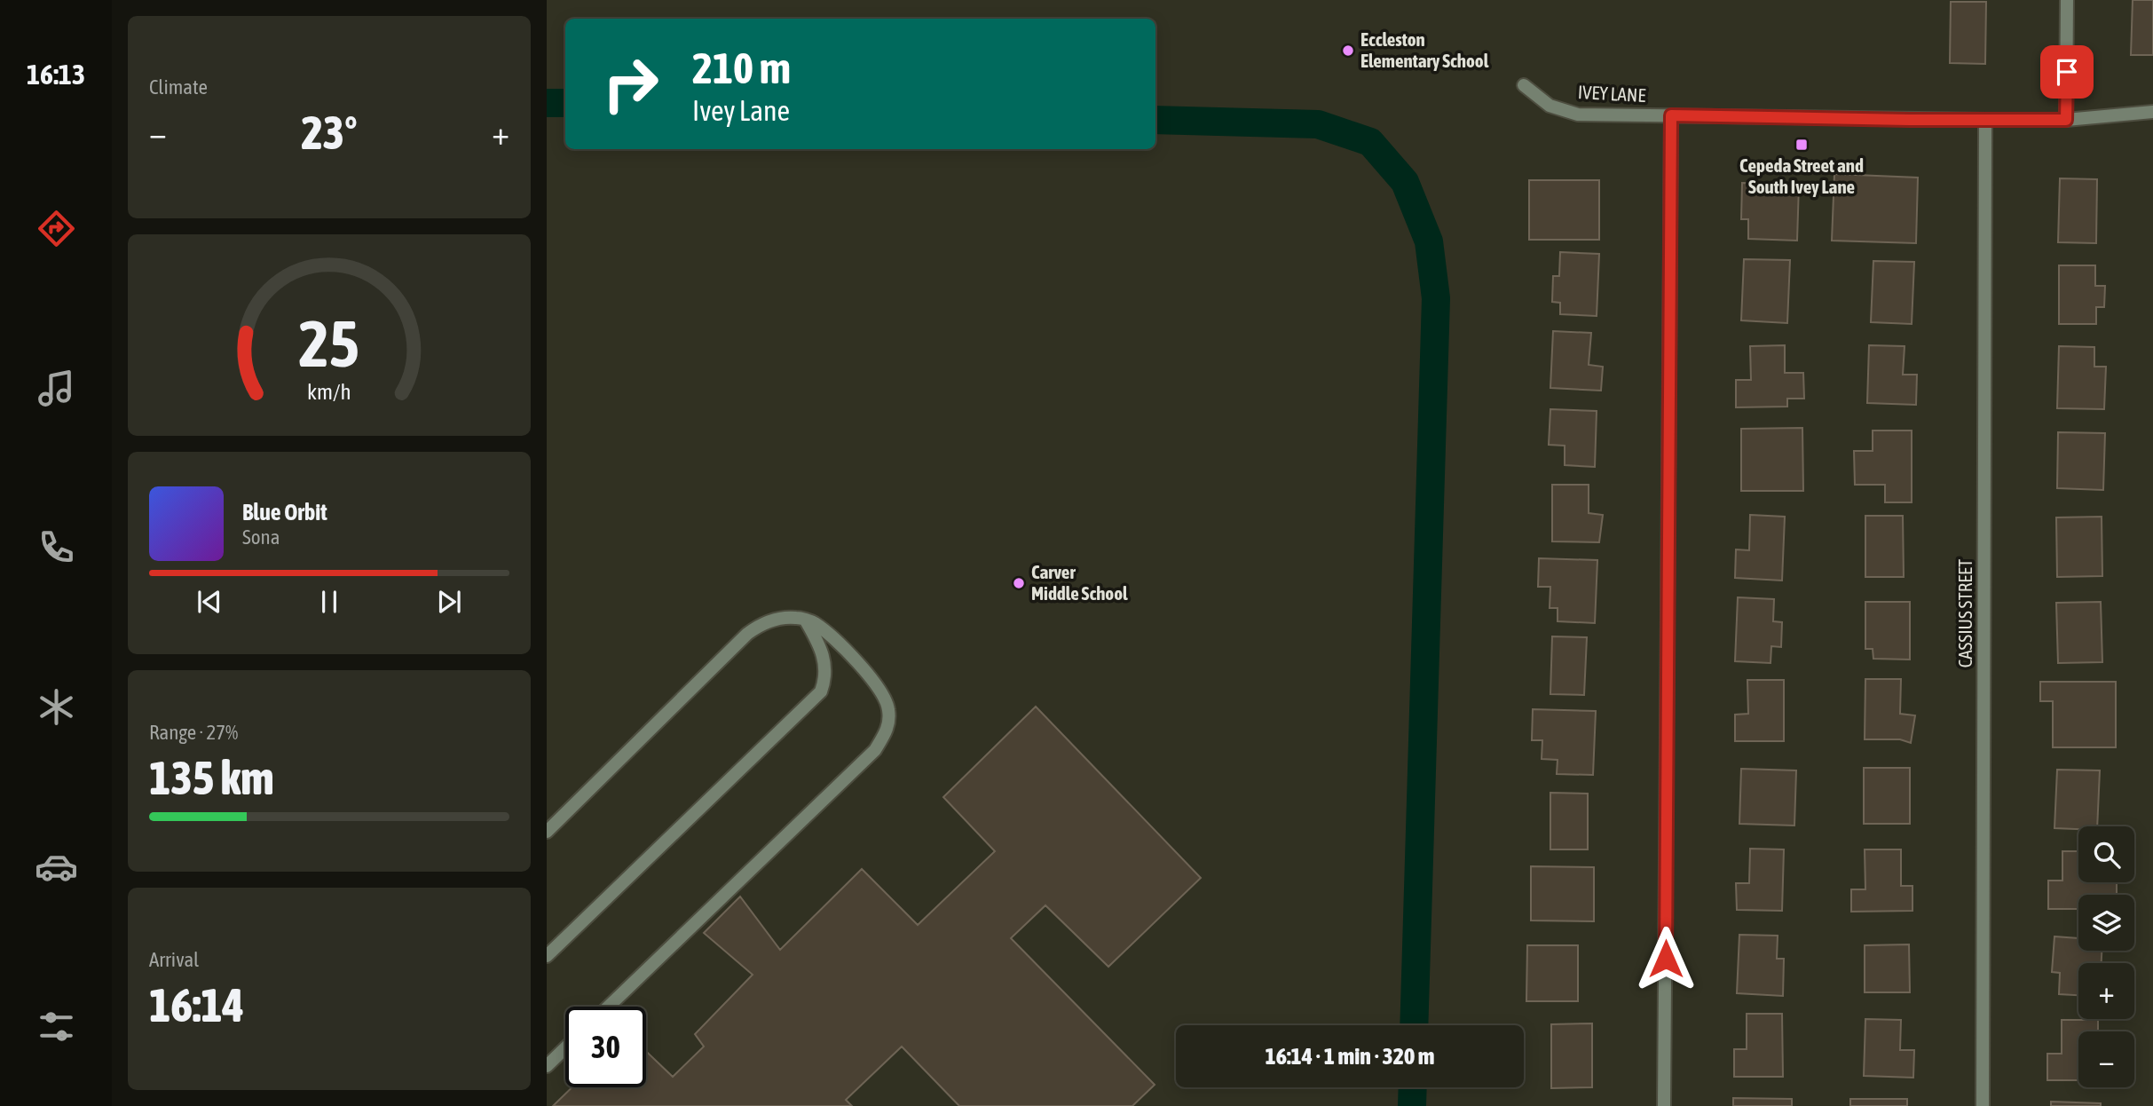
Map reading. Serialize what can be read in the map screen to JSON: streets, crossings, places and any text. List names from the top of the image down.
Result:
{
  "streets": {
    "street": ["IVEY LANE", "CASSIUS STREET"]
  },
  "crossings": [
    ["IVEY LANE", "CASSIUS STREET"]
  ],
  "places": {
    "other": ["Eccleston Elementary School", "Carver Middle School"],
    "transit": ["Cepeda Street and South Ivey Lane"]
  },
  "page": {
    "tabs": "16:13",
    "tile": [
      "Climate",
      ["Range · 27%", "135 km"],
      ["Arrival", "16:14"]
    ],
    "turn": ["210 m", "Ivey Lane"],
    "heat": ["−", "23°", "+"],
    "song": ["Blue Orbit", "Sona"],
    "map_buttons": ["+", "−"],
    "limit": "30",
    "trip": "16:14 · 1 min · 320 m",
    "gauge": ["25", "km/h"]
  }
}
